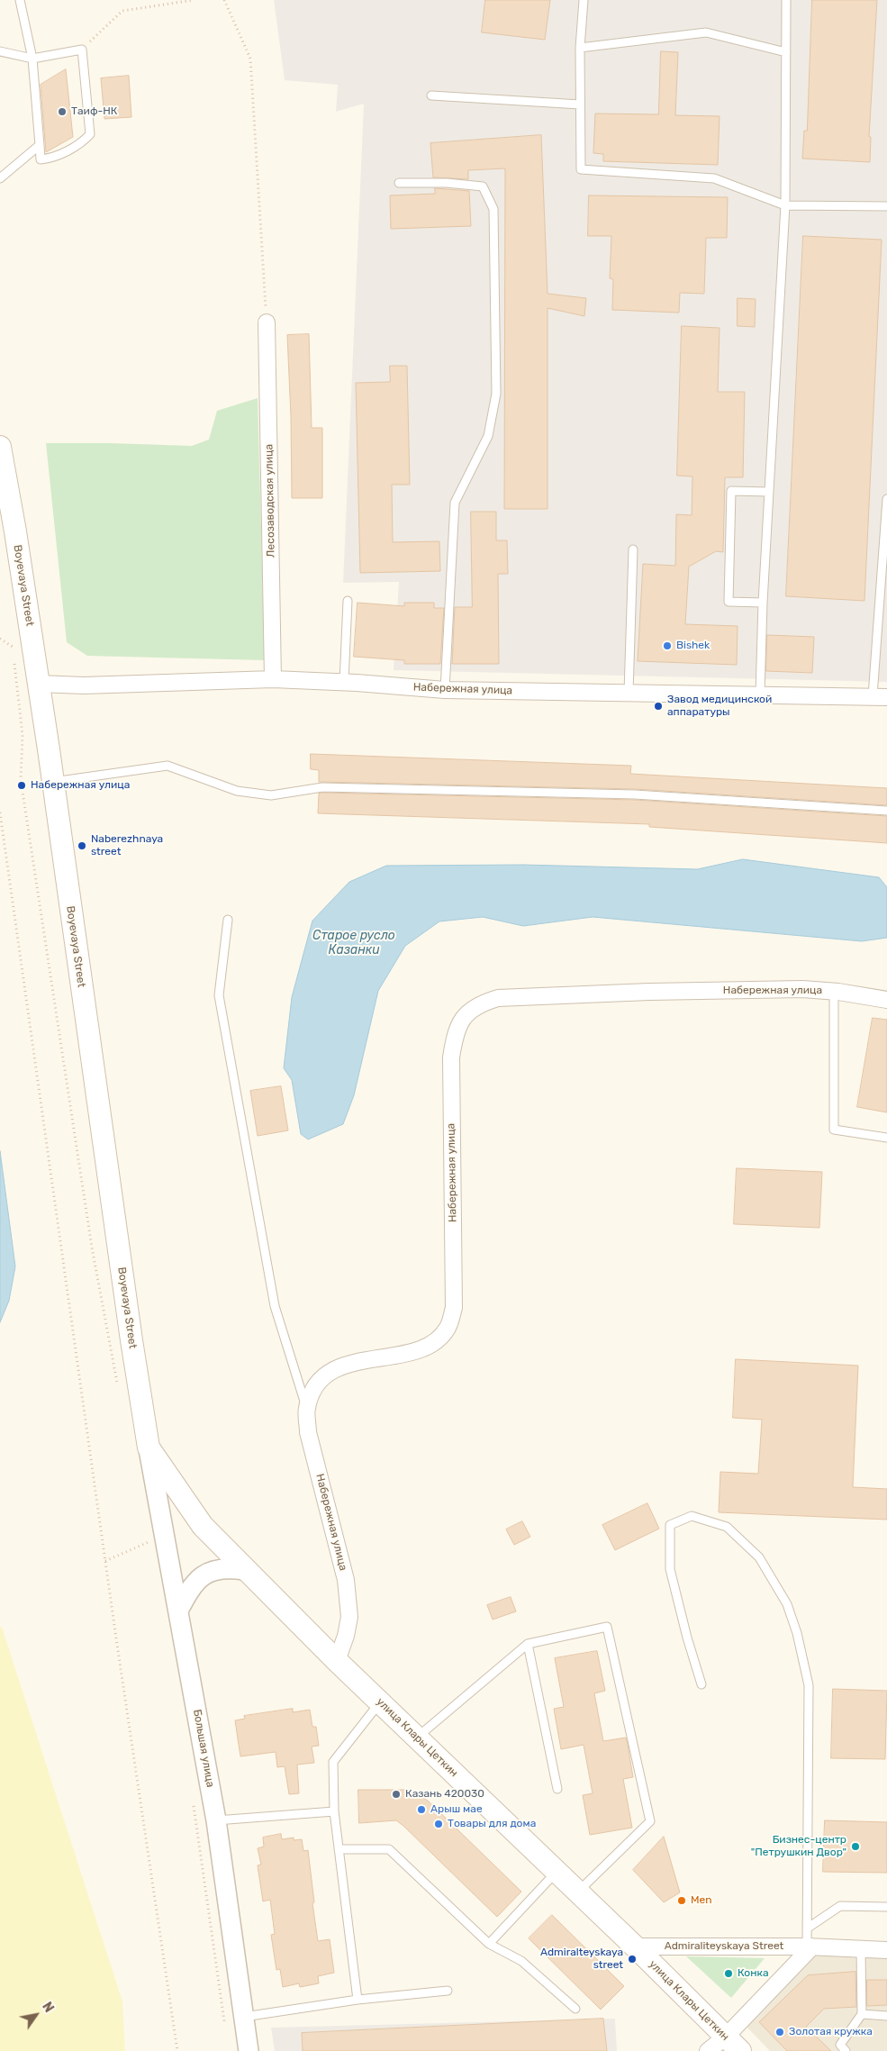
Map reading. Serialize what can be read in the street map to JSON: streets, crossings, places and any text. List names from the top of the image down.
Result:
{
  "streets": {
    "main road": ["Boyevaya Street", "улица Клары Цеткин"],
    "street": [
      "Лесозаводская улица",
      "Набережная улица",
      "Большая улица",
      "Admiraliteyskaya Street"
    ]
  },
  "crossings": [
    ["Лесозаводская улица", "Набережная улица"],
    ["Boyevaya Street", "Набережная улица"],
    ["Boyevaya Street", "улица Клары Цеткин"],
    ["Boyevaya Street", "Большая улица"],
    ["Набережная улица", "улица Клары Цеткин"],
    ["улица Клары Цеткин", "Большая улица"],
    ["улица Клары Цеткин", "Admiraliteyskaya Street"]
  ],
  "water": ["Старое русло Казанки"],
  "places": [
    "Таиф-НК",
    "Bishek",
    "Завод медицинской аппаратуры",
    "Набережная улица",
    "Naberezhnaya street",
    "Казань 420030",
    "Арыш мае",
    "Товары для дома",
    "Бизнес-центр \"Петрушкин Двор\"",
    "Men",
    "Admiralteyskaya street",
    "Конка",
    "Золотая кружка"
  ],
  "north": "top right"
}
